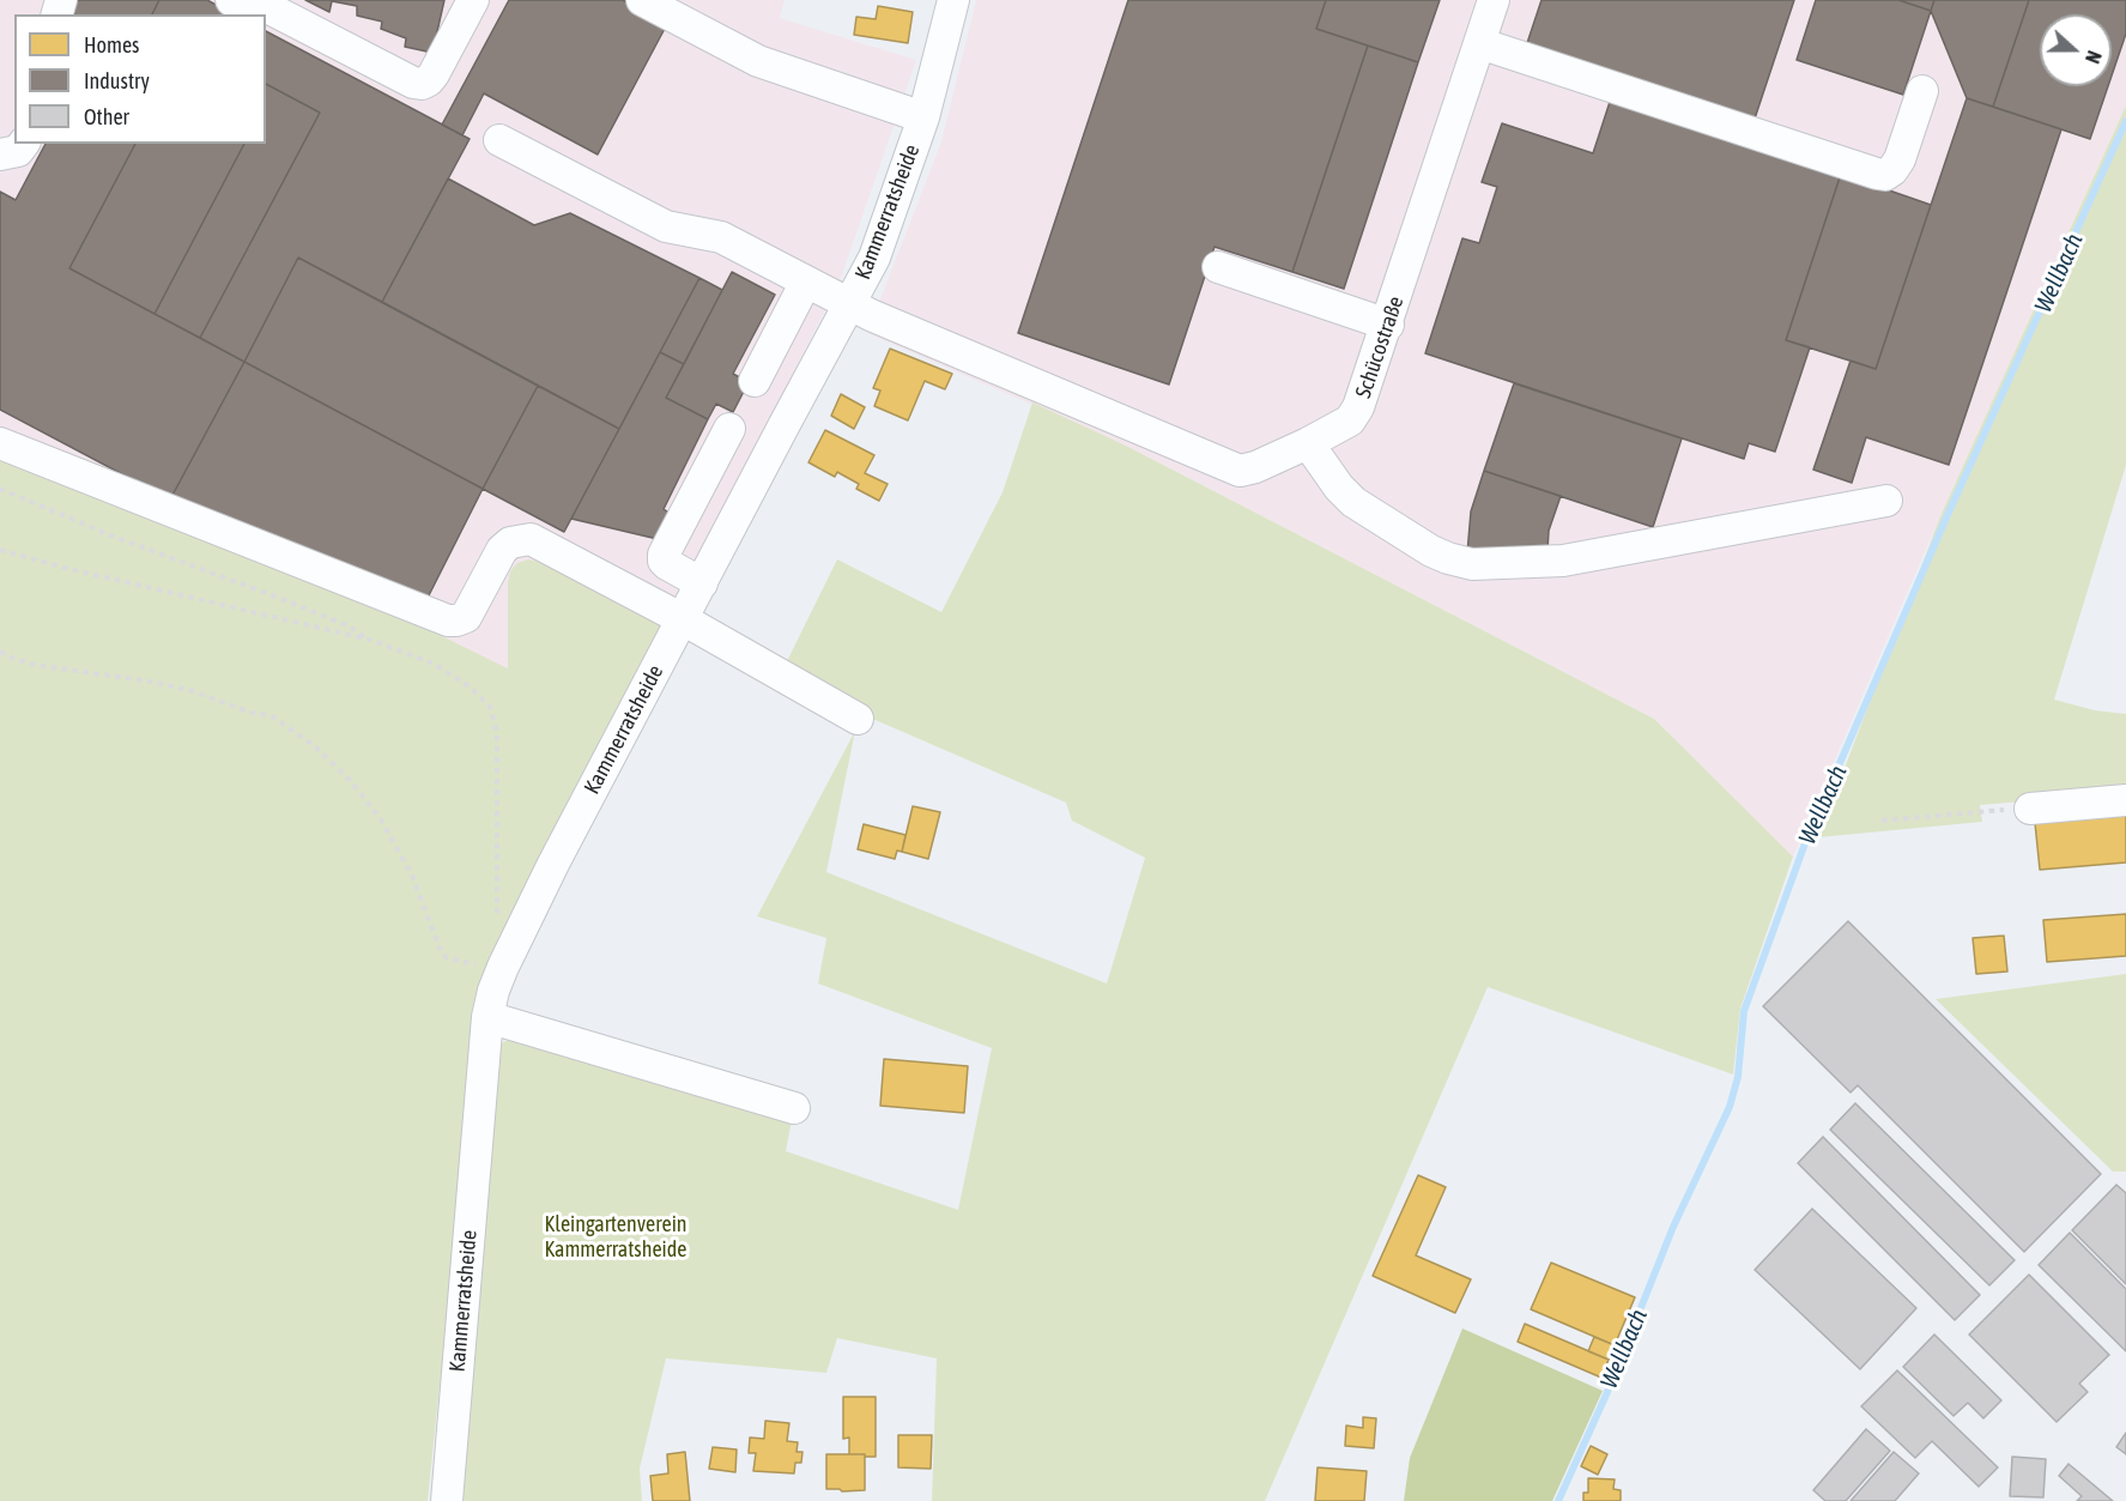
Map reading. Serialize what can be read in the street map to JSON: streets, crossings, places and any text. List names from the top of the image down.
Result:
{
  "streets": {
    "street": ["Kammerratsheide", "Schücostraße"]
  },
  "crossings": [
    ["Kammerratsheide", "Schücostraße"]
  ],
  "water": ["Wellbach"],
  "parks": ["Kleingartenverein Kammerratsheide"],
  "legend": ["Homes", "Industry", "Other"],
  "north": "right"
}
